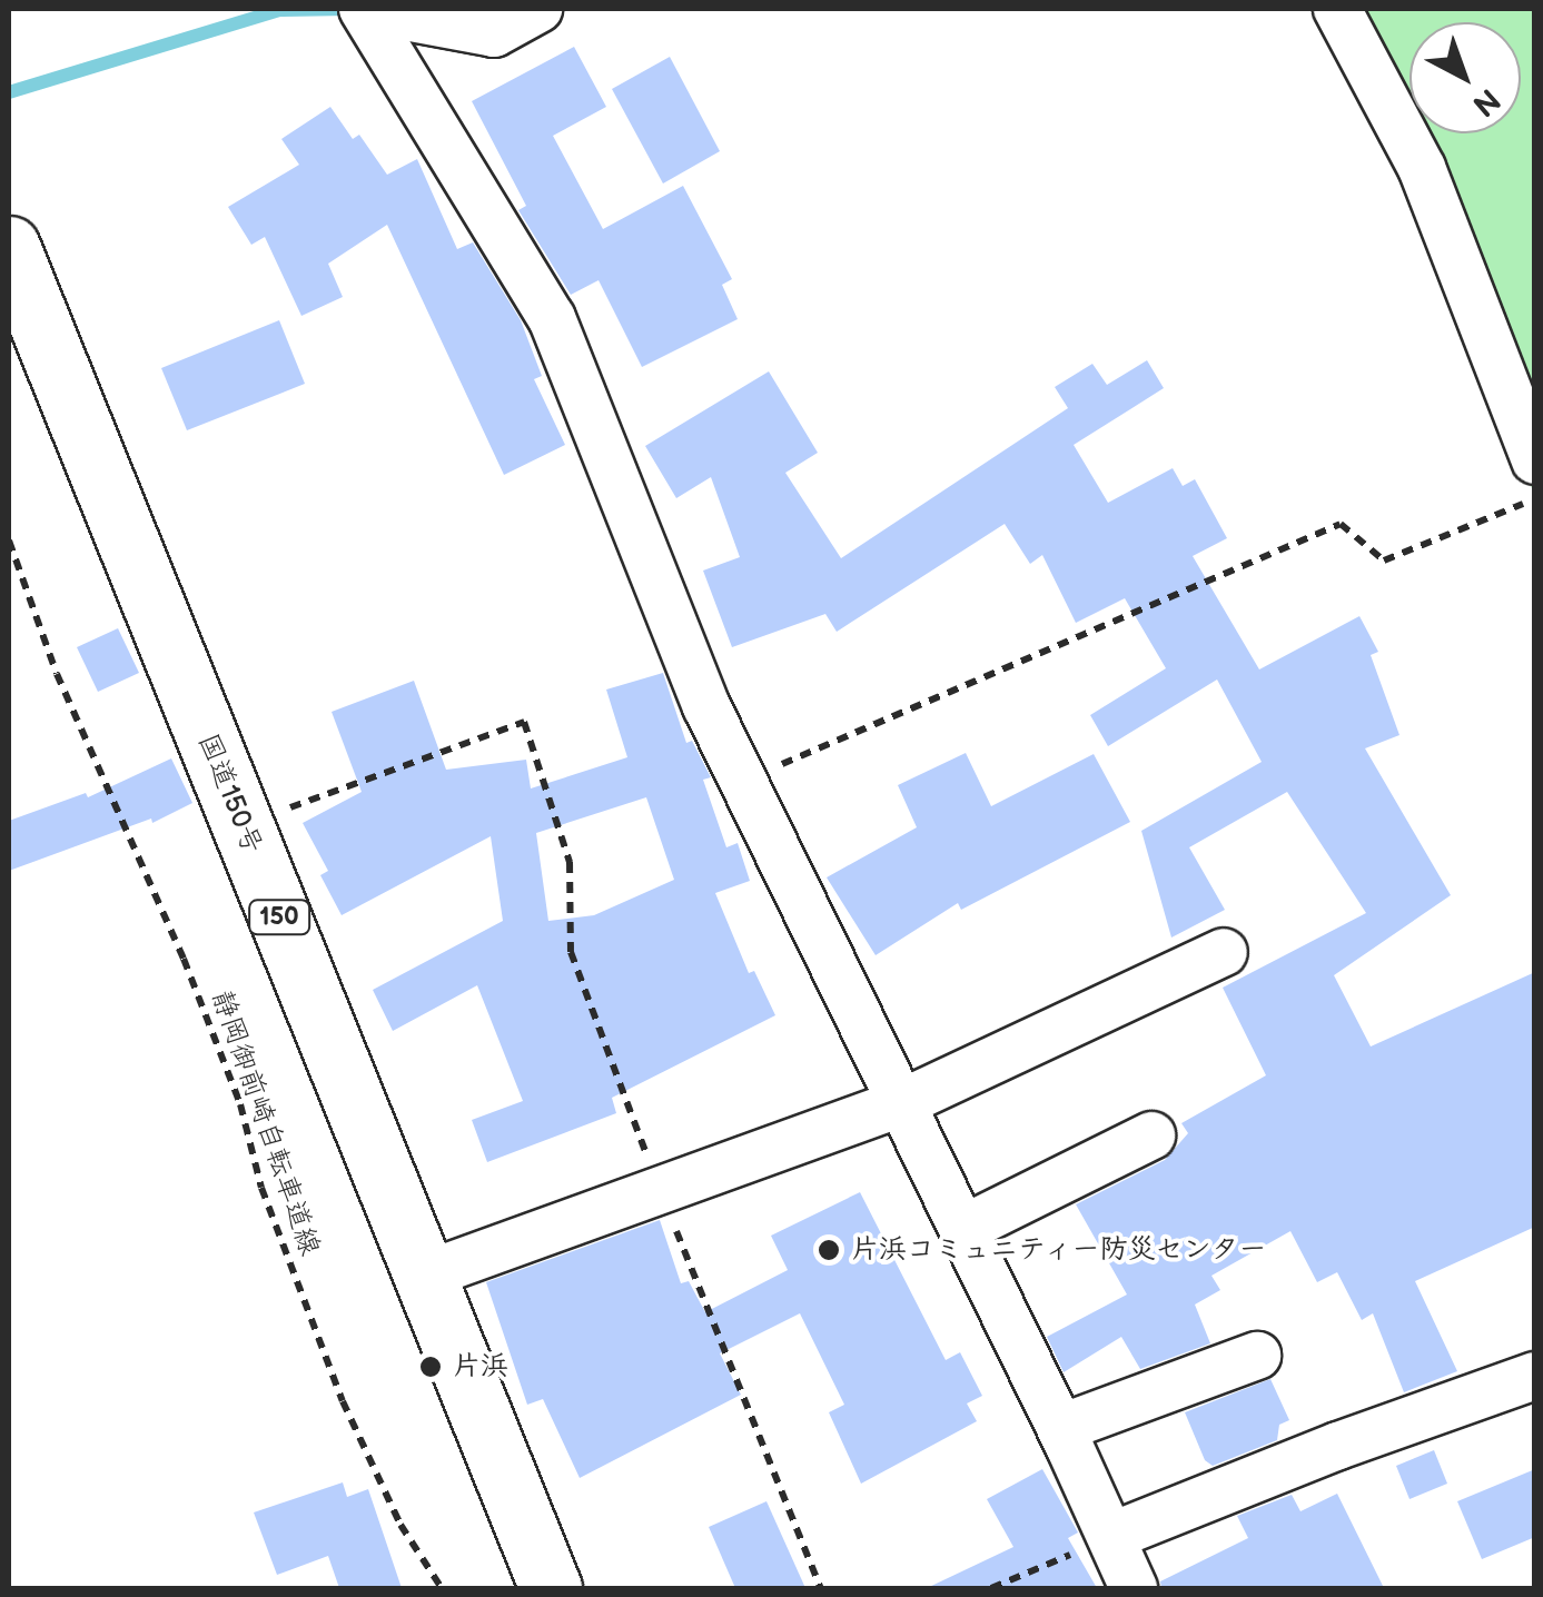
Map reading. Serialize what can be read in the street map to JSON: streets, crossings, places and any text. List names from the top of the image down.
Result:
{
  "streets": {
    "highway": ["国道150号", "150"],
    "path": ["静岡御前崎自転車道線"]
  },
  "places": ["片浜コミュニティー防災センター", "片浜"],
  "north": "bottom right"
}
